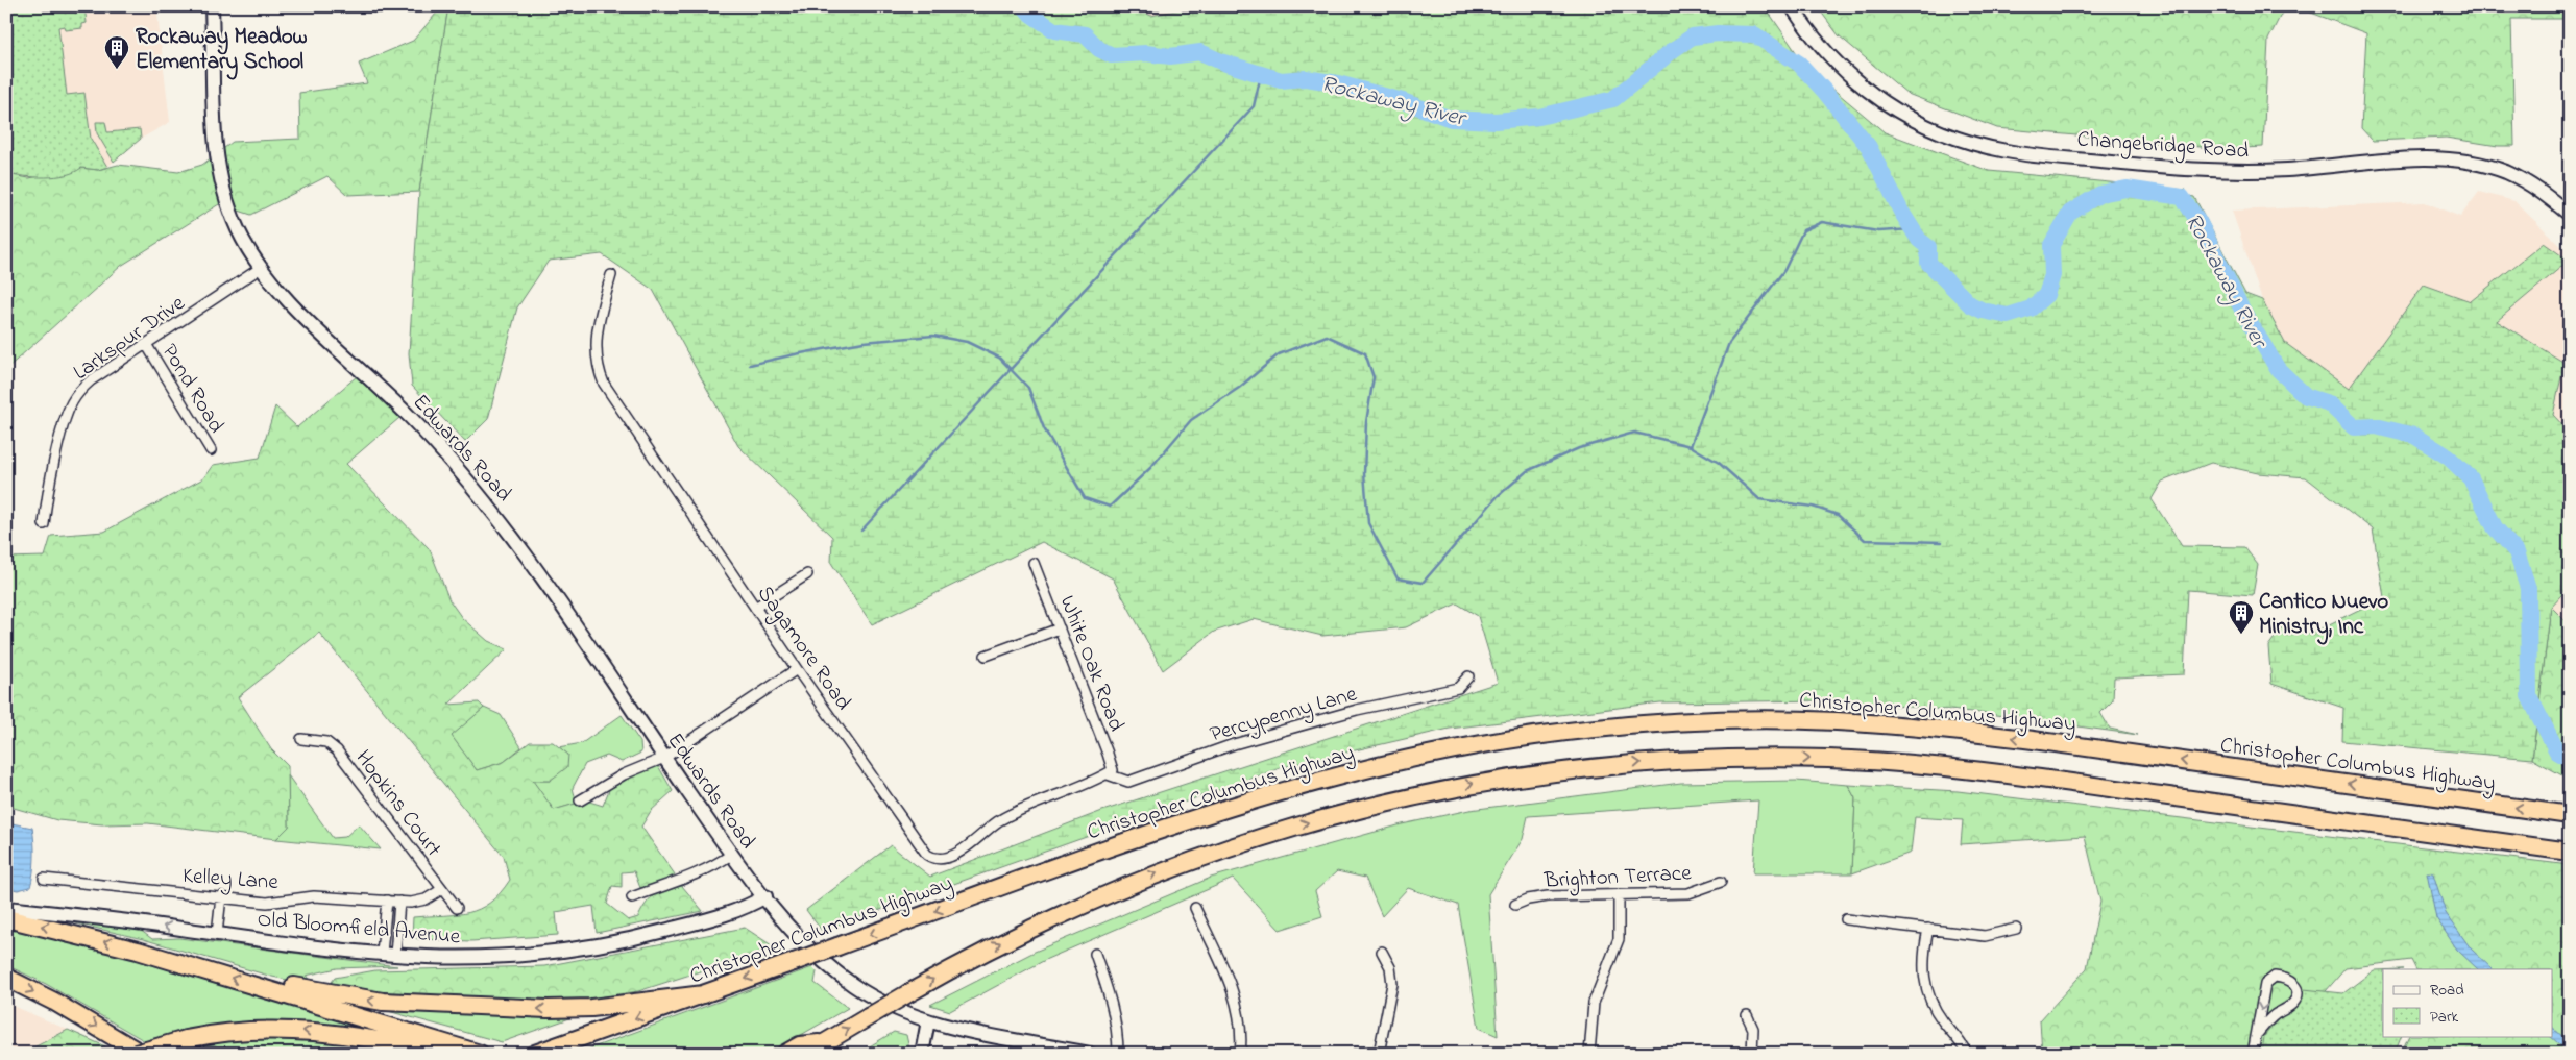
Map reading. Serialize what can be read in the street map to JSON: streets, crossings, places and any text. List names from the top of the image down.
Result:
{
  "streets": {
    "highway": ["Christopher Columbus Highway"],
    "street": [
      "Changebridge Road",
      "Larkspur Drive",
      "Pond Road",
      "Edwards Road",
      "Sagamore Road",
      "White Oak Road",
      "Percypenny Lane",
      "Hopkins Court",
      "Brighton Terrace",
      "Kelley Lane",
      "Old Bloomfield Avenue"
    ]
  },
  "crossings": [
    ["Larkspur Drive", "Pond Road"],
    ["Larkspur Drive", "Edwards Road"],
    ["Edwards Road", "Old Bloomfield Avenue"],
    ["Sagamore Road", "White Oak Road"],
    ["Sagamore Road", "Percypenny Lane"],
    ["White Oak Road", "Percypenny Lane"],
    ["Hopkins Court", "Kelley Lane"]
  ],
  "water": ["Rockaway River"],
  "places": {
    "building": ["Rockaway Meadow Elementary School", "Cantico Nuevo Ministry, Inc"]
  },
  "legend": ["Road", "Park"]
}
